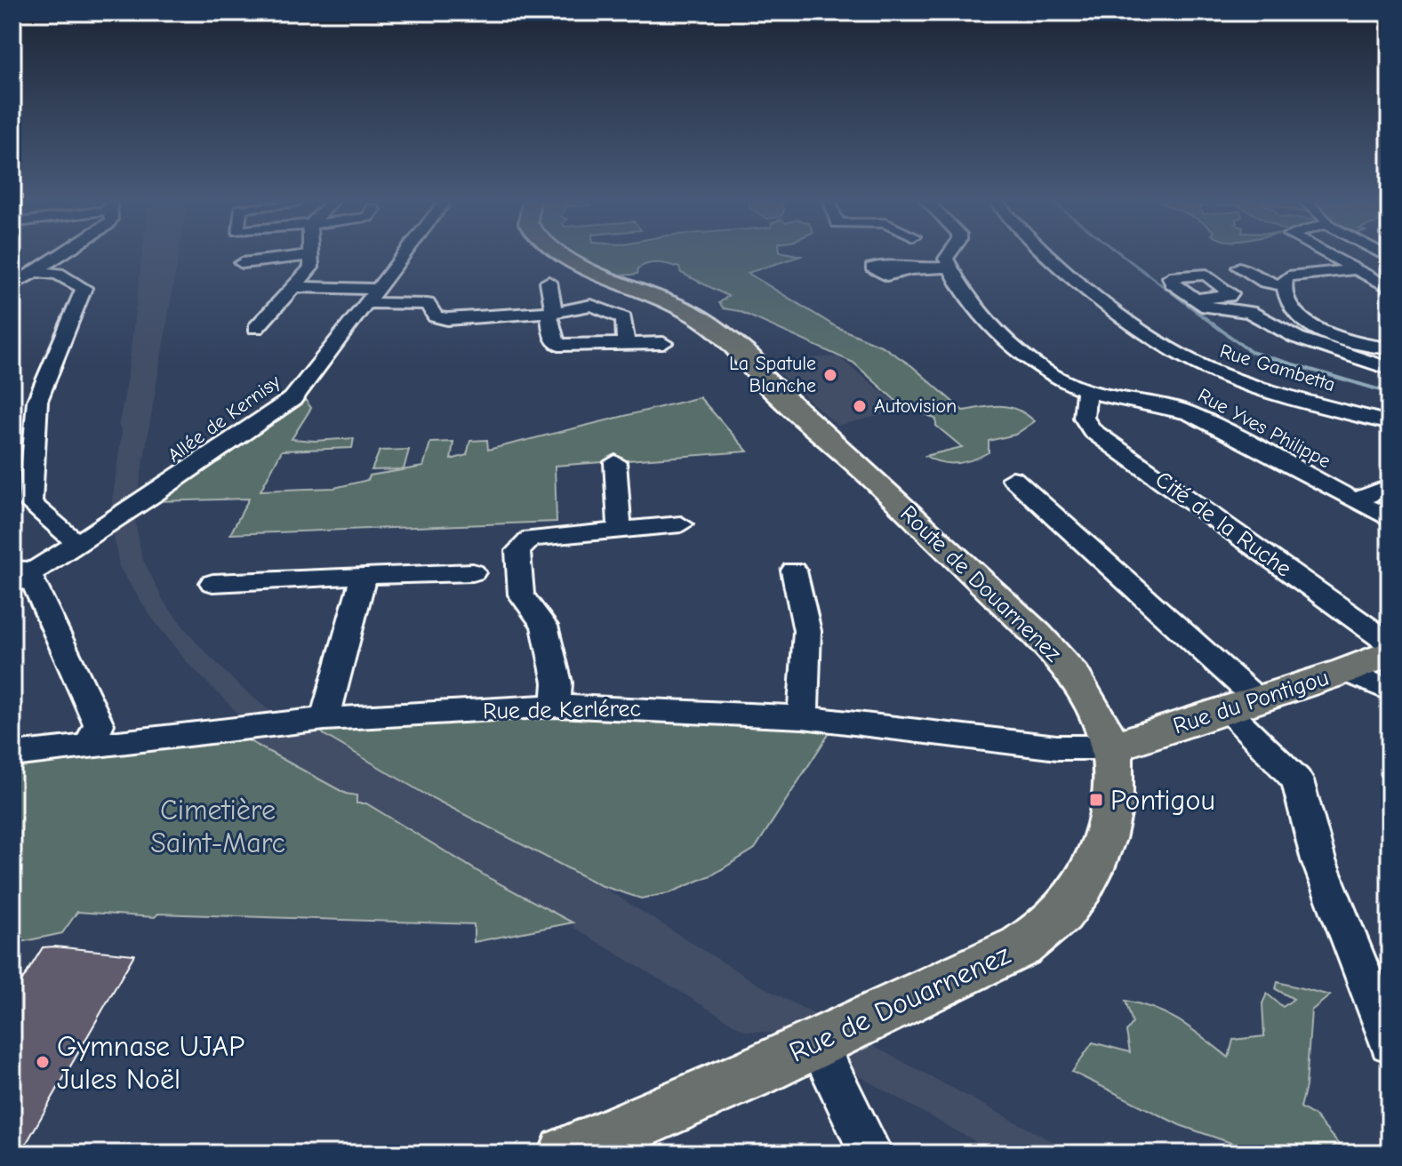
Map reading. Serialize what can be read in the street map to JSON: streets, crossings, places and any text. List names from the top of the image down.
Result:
{
  "streets": {
    "main road": ["Route de Douarnenez", "Rue du Pontigou", "Rue de Douarnenez"],
    "street": [
      "Rue Gambetta",
      "Allée de Kernisy",
      "Rue Yves Philippe",
      "Cité de la Ruche",
      "Rue de Kerlérec"
    ]
  },
  "crossings": [
    ["Rue Yves Philippe", "Cité de la Ruche"],
    ["Cité de la Ruche", "Rue du Pontigou"],
    ["Route de Douarnenez", "Rue du Pontigou"],
    ["Route de Douarnenez", "Rue de Kerlérec"],
    ["Route de Douarnenez", "Rue de Douarnenez"],
    ["Rue du Pontigou", "Rue de Kerlérec"],
    ["Rue du Pontigou", "Rue de Douarnenez"],
    ["Rue de Kerlérec", "Rue de Douarnenez"]
  ],
  "parks": ["Cimetière Saint-Marc"],
  "places": {
    "other": ["La Spatule Blanche", "Autovision", "Gymnase UJAP Jules Noël"],
    "transit": ["Pontigou"]
  }
}
